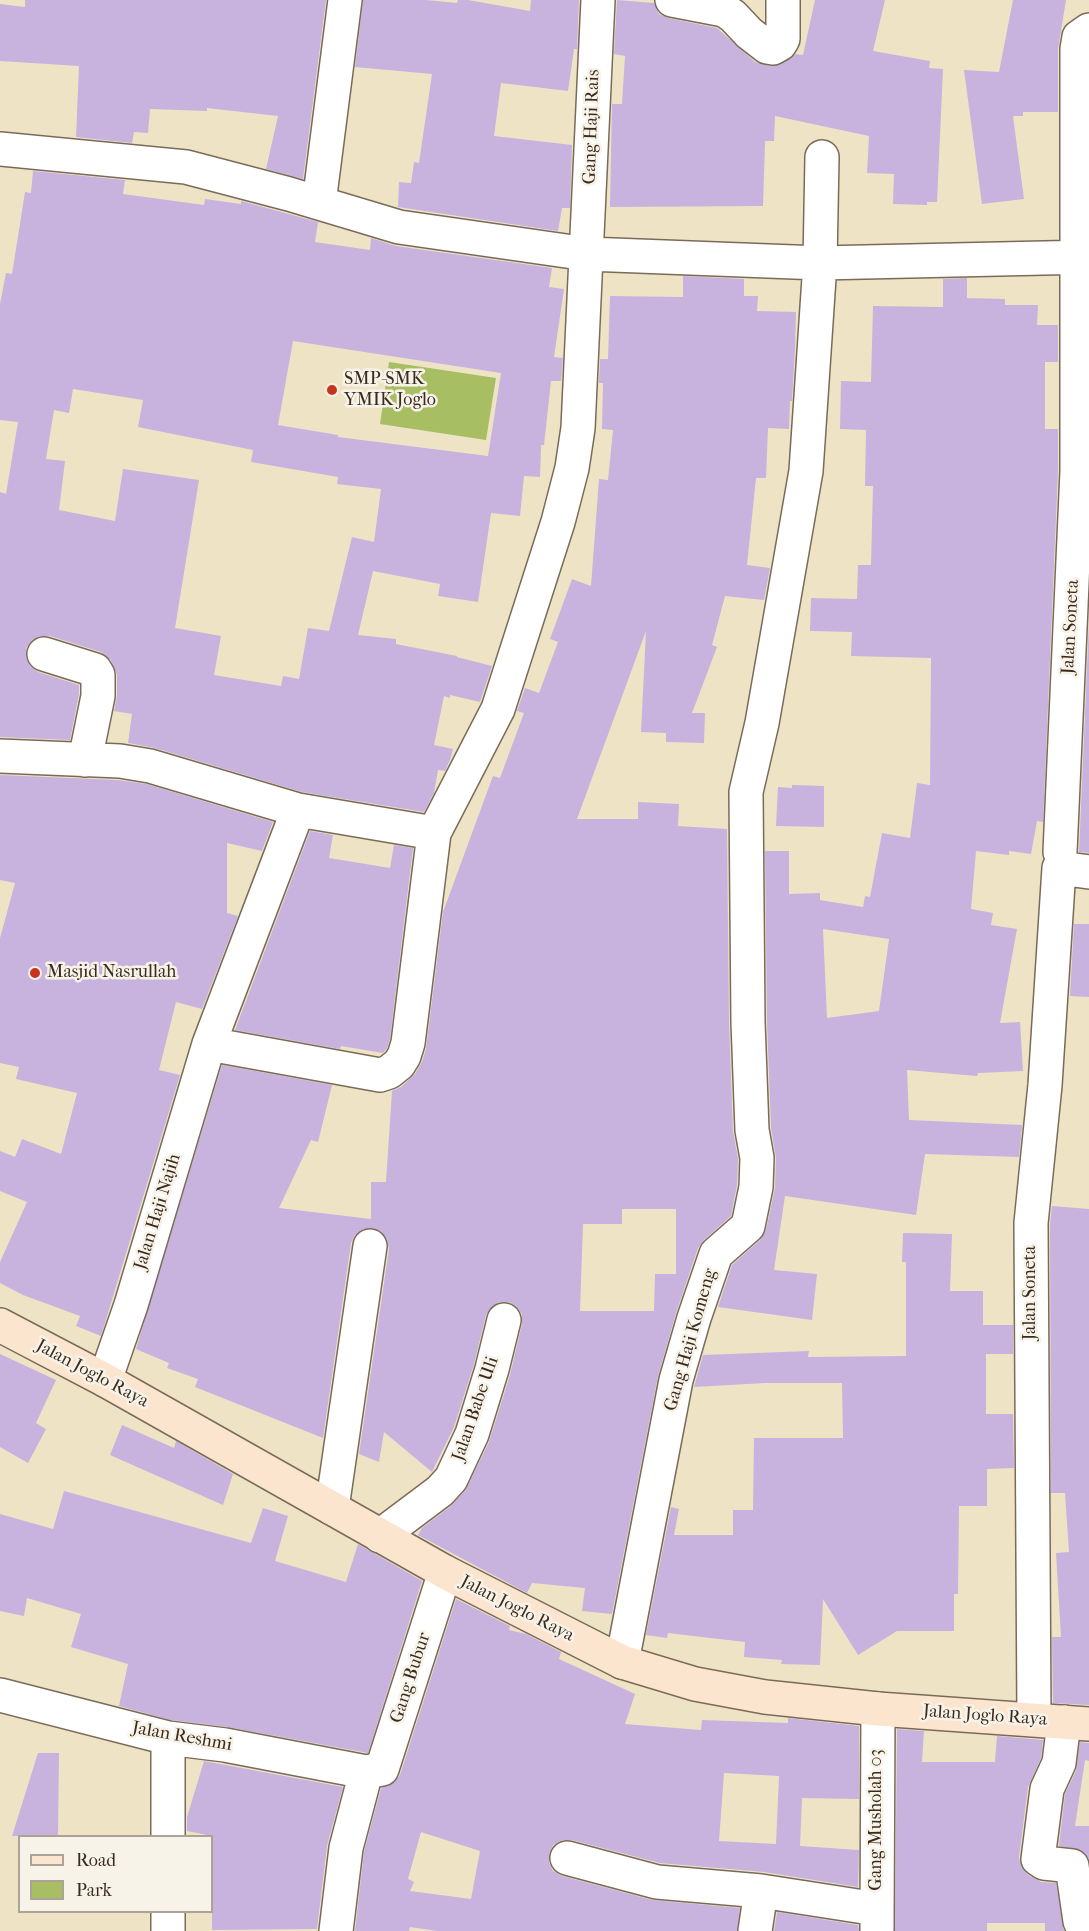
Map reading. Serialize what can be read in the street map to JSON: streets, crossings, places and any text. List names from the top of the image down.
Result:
{
  "streets": {
    "main road": ["Jalan Joglo Raya"],
    "street": [
      "Gang Haji Rais",
      "Jalan Soneta",
      "Jalan Haji Najih",
      "Gang Haji Komeng",
      "Jalan Babe Uli",
      "Gang Bubur",
      "Jalan Reshmi",
      "Gang Musholah 03"
    ]
  },
  "crossings": [
    ["Jalan Soneta", "Jalan Joglo Raya"],
    ["Jalan Haji Najih", "Jalan Joglo Raya"],
    ["Gang Haji Komeng", "Jalan Joglo Raya"],
    ["Jalan Joglo Raya", "Jalan Babe Uli"],
    ["Jalan Joglo Raya", "Gang Bubur"],
    ["Jalan Joglo Raya", "Gang Musholah 03"],
    ["Gang Bubur", "Jalan Reshmi"]
  ],
  "places": ["SMP-SMK YMIK Joglo", "Masjid Nasrullah"],
  "legend": ["Road", "Park"]
}
